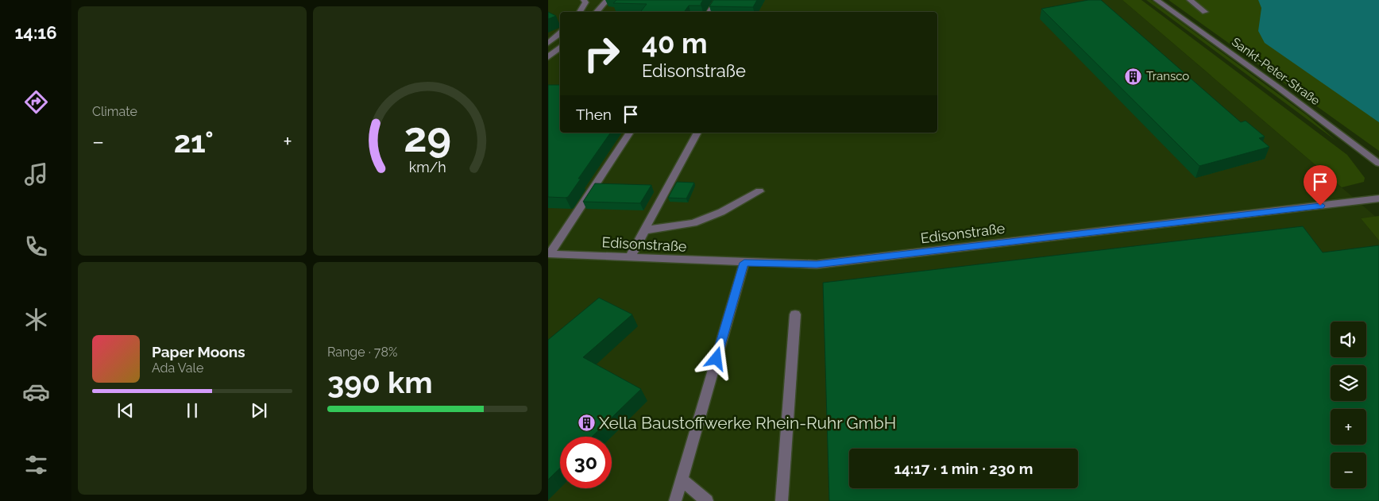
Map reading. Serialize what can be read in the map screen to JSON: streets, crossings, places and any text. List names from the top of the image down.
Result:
{
  "streets": {
    "street": ["Sankt-Peter-Straße", "Edisonstraße"]
  },
  "places": {
    "building": ["Transco", "Xella Baustoffwerke Rhein-Ruhr GmbH"]
  },
  "page": {
    "tabs": "14:16",
    "tile": [
      "Climate",
      ["Range · 78%", "390 km"]
    ],
    "turn": ["40 m", "Edisonstraße"],
    "then": "Then",
    "heat": ["−", "21°", "+"],
    "map_buttons": ["+", "−"],
    "song": ["Paper Moons", "Ada Vale"],
    "limit": "30",
    "trip": "14:17 · 1 min · 230 m",
    "gauge": ["29", "km/h"]
  }
}
